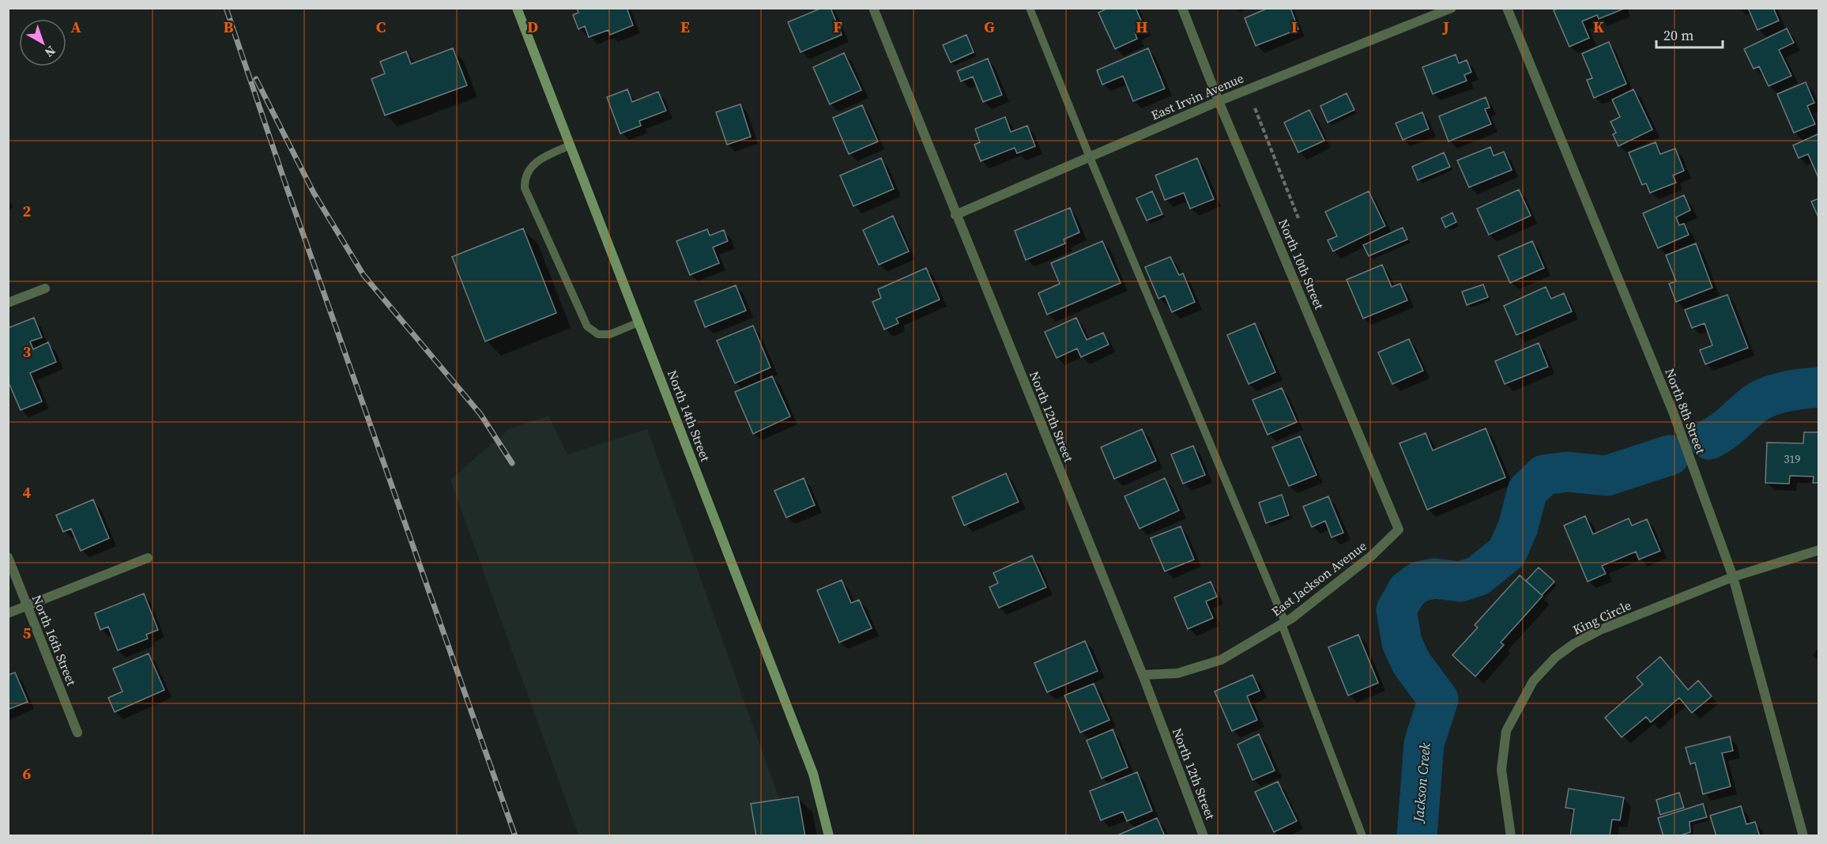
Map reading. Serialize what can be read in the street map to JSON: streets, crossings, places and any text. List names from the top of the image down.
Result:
{
  "streets": {
    "street": [
      "East Irvin Avenue",
      "North 10th Street",
      "North 8th Street",
      "North 14th Street",
      "North 12th Street",
      "East Jackson Avenue",
      "King Circle",
      "North 16th Street"
    ]
  },
  "crossings": [
    ["East Irvin Avenue", "North 10th Street"],
    ["East Irvin Avenue", "North 12th Street"],
    ["North 10th Street", "East Jackson Avenue"],
    ["North 8th Street", "King Circle"],
    ["North 12th Street", "East Jackson Avenue"]
  ],
  "water": ["Jackson Creek"],
  "house_numbers": ["319"],
  "scale_bar": "20 m",
  "north": "bottom right",
  "grid": {
    "columns": [
      "A",
      "B",
      "C",
      "D",
      "E",
      "F",
      "G",
      "H",
      "I",
      "J",
      "K"
    ],
    "rows": [
      "2",
      "3",
      "4",
      "5",
      "6"
    ]
  }
}
